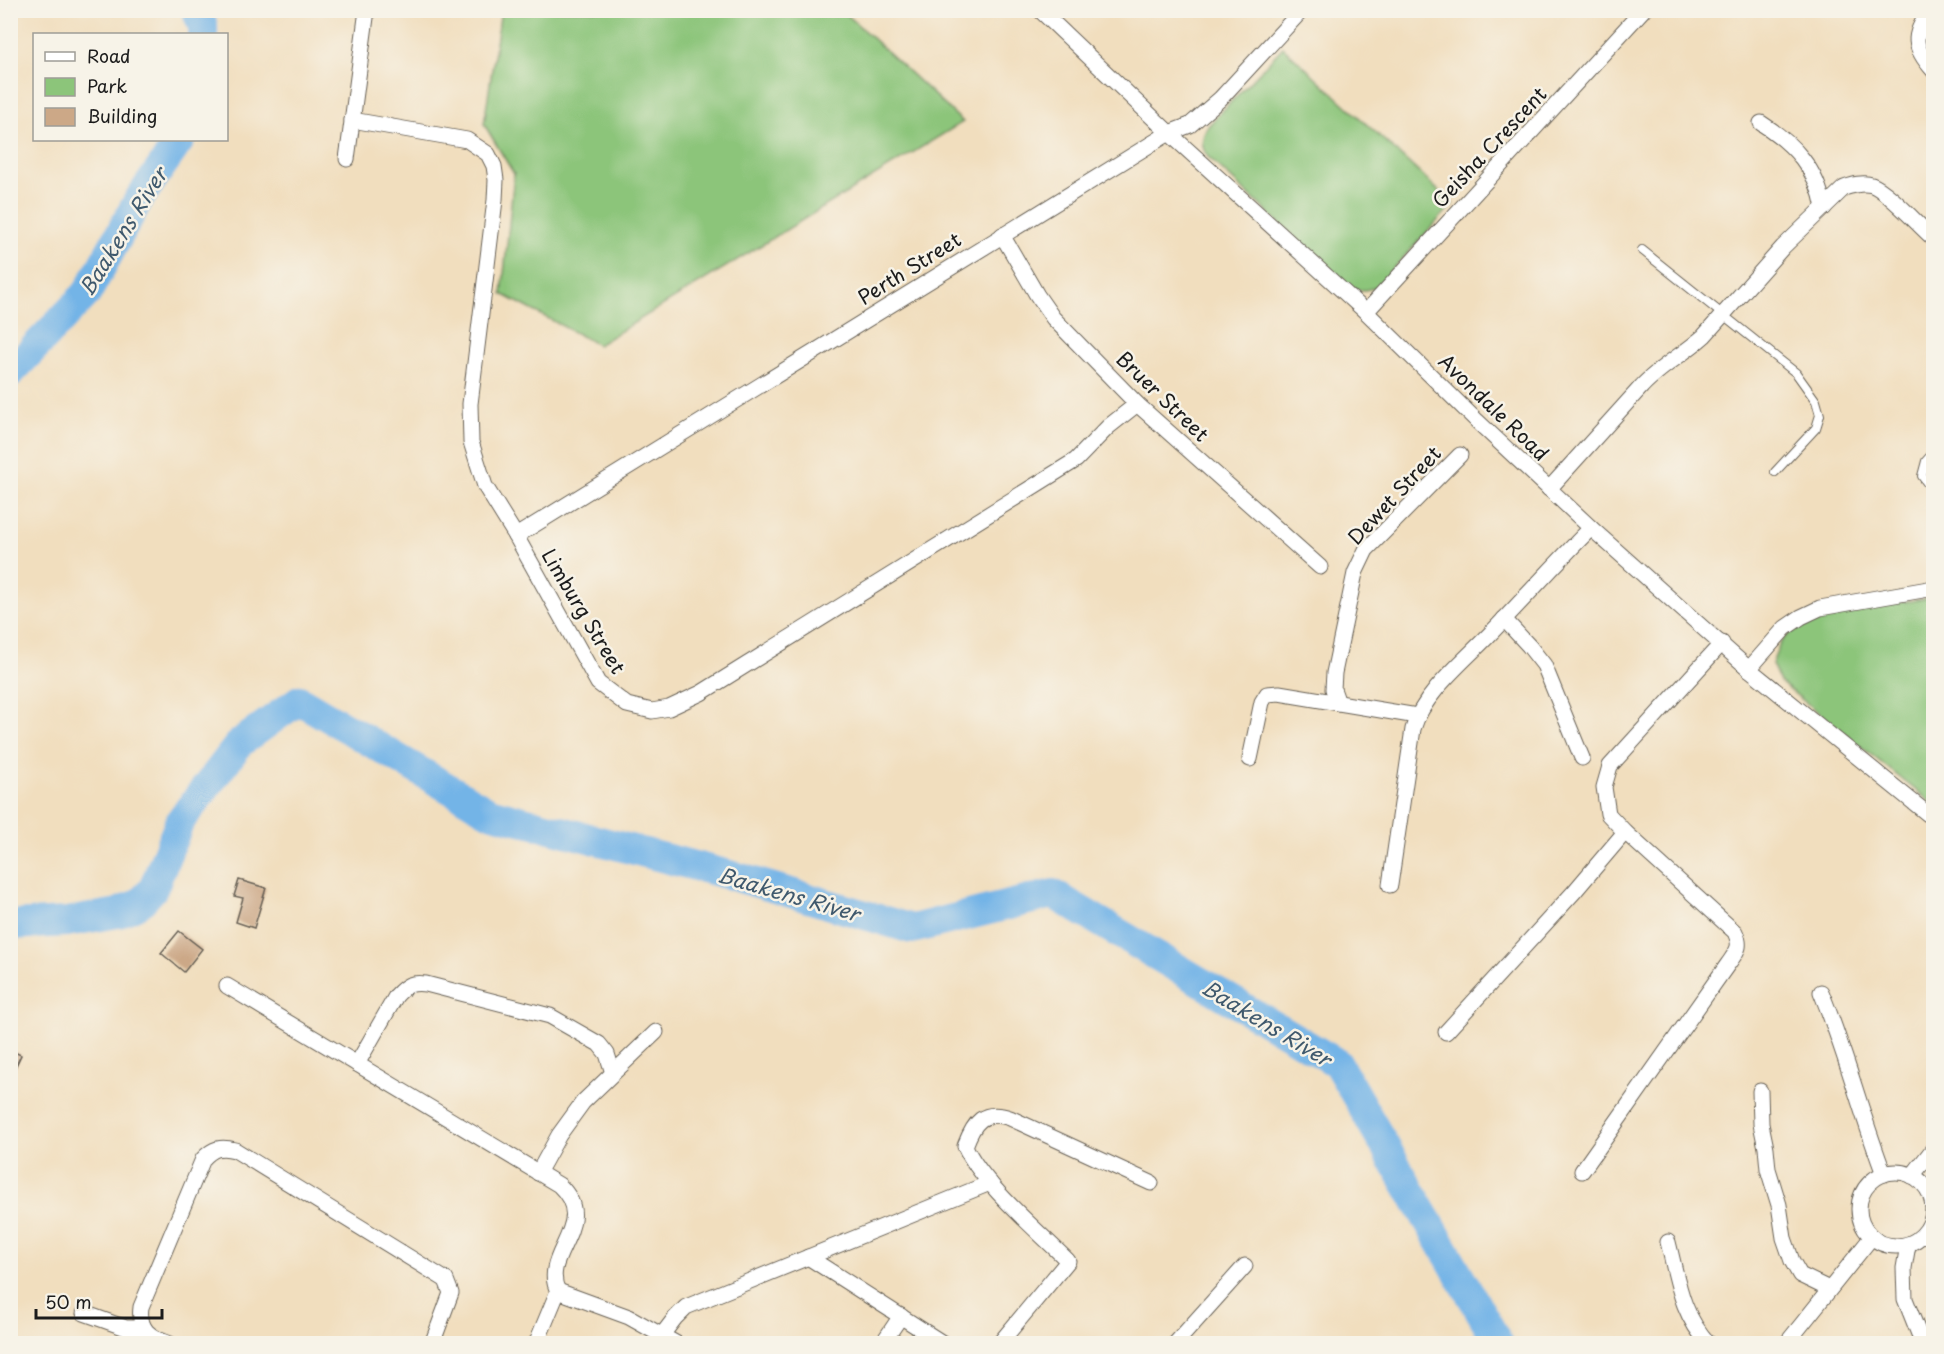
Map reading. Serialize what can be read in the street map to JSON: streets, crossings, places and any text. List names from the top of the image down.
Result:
{
  "streets": {
    "street": [
      "Geisha Crescent",
      "Perth Street",
      "Bruer Street",
      "Avondale Road",
      "Dewet Street",
      "Limburg Street"
    ]
  },
  "crossings": [
    ["Geisha Crescent", "Avondale Road"],
    ["Perth Street", "Bruer Street"],
    ["Perth Street", "Avondale Road"],
    ["Perth Street", "Limburg Street"],
    ["Bruer Street", "Limburg Street"]
  ],
  "water": ["Baakens River"],
  "legend": ["Road", "Park", "Building"],
  "scale_bar": "50 m"
}
